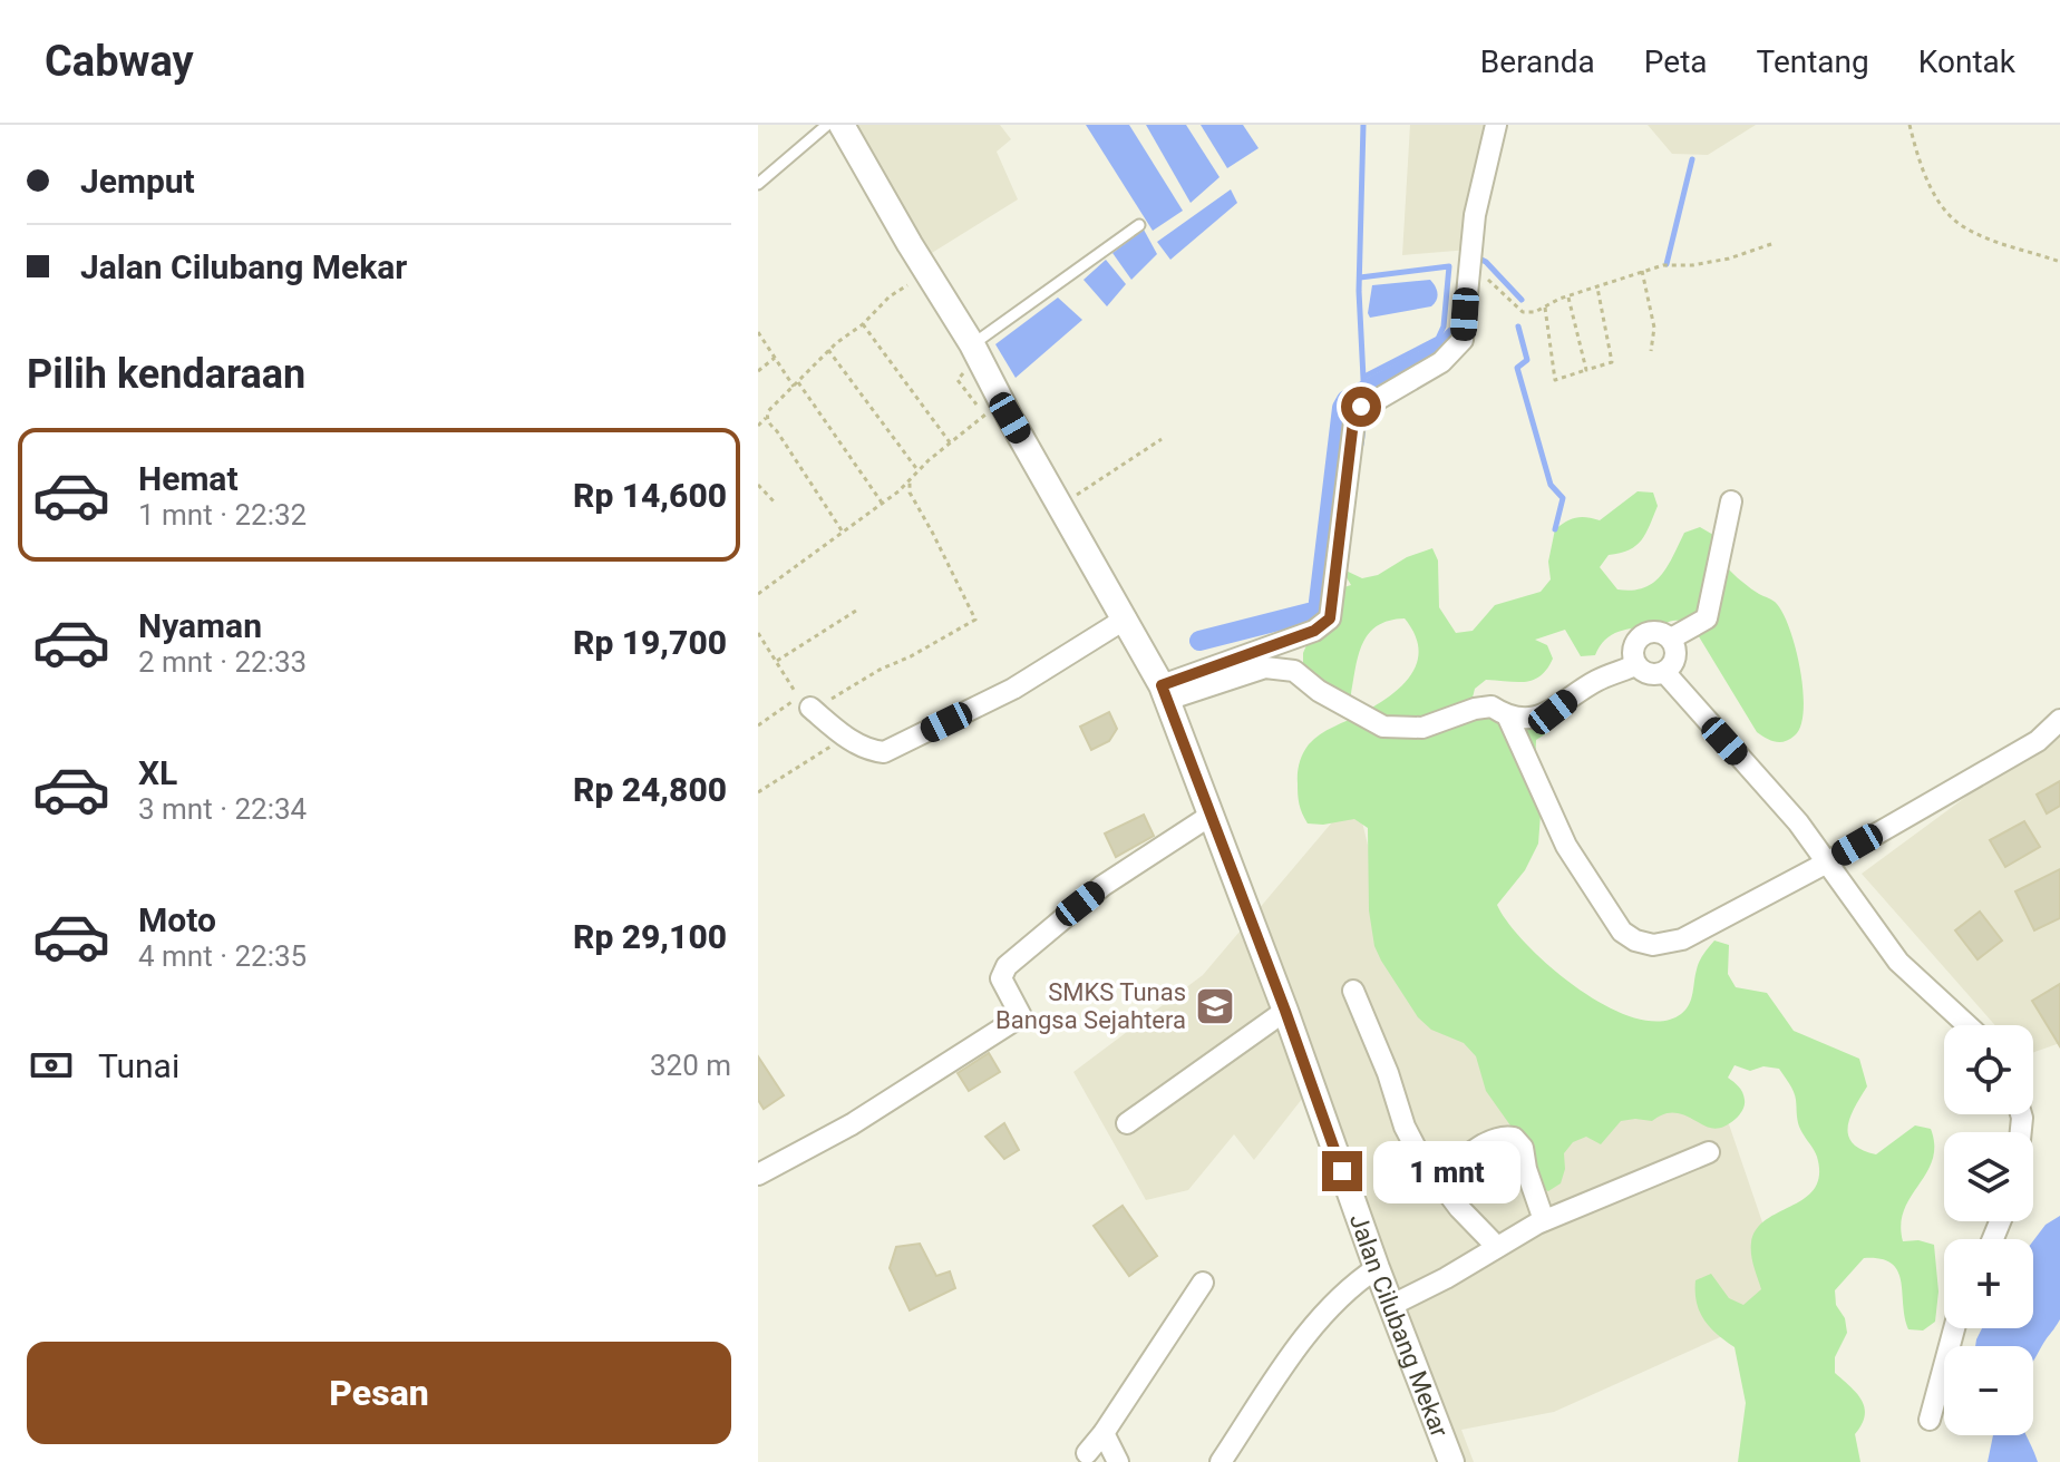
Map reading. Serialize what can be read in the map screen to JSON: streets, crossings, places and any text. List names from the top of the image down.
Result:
{
  "streets": {
    "street": ["Jalan Cilubang Mekar"]
  },
  "places": {
    "school or university": ["SMKS Tunas Bangsa Sejahtera"]
  },
  "page": {
    "header": "Cabway",
    "nav": [
      "Beranda",
      "Peta",
      "Tentang",
      "Kontak"
    ],
    "banner": ["Jemput", "Jalan Cilubang Mekar"],
    "heading": "Pilih kendaraan",
    "list": [
      {
        "name": "Hemat",
        "note": "1 mnt · 22:32",
        "value": "Rp 14,600"
      },
      {
        "name": "Nyaman",
        "note": "2 mnt · 22:33",
        "value": "Rp 19,700"
      },
      {
        "name": "XL",
        "note": "3 mnt · 22:34",
        "value": "Rp 24,800"
      },
      {
        "name": "Moto",
        "note": "4 mnt · 22:35",
        "value": "Rp 29,100"
      }
    ],
    "pay": ["Tunai", "320 m"],
    "map_buttons": ["+", "−"],
    "bubble": "1 mnt",
    "buttons": "Pesan"
  }
}
